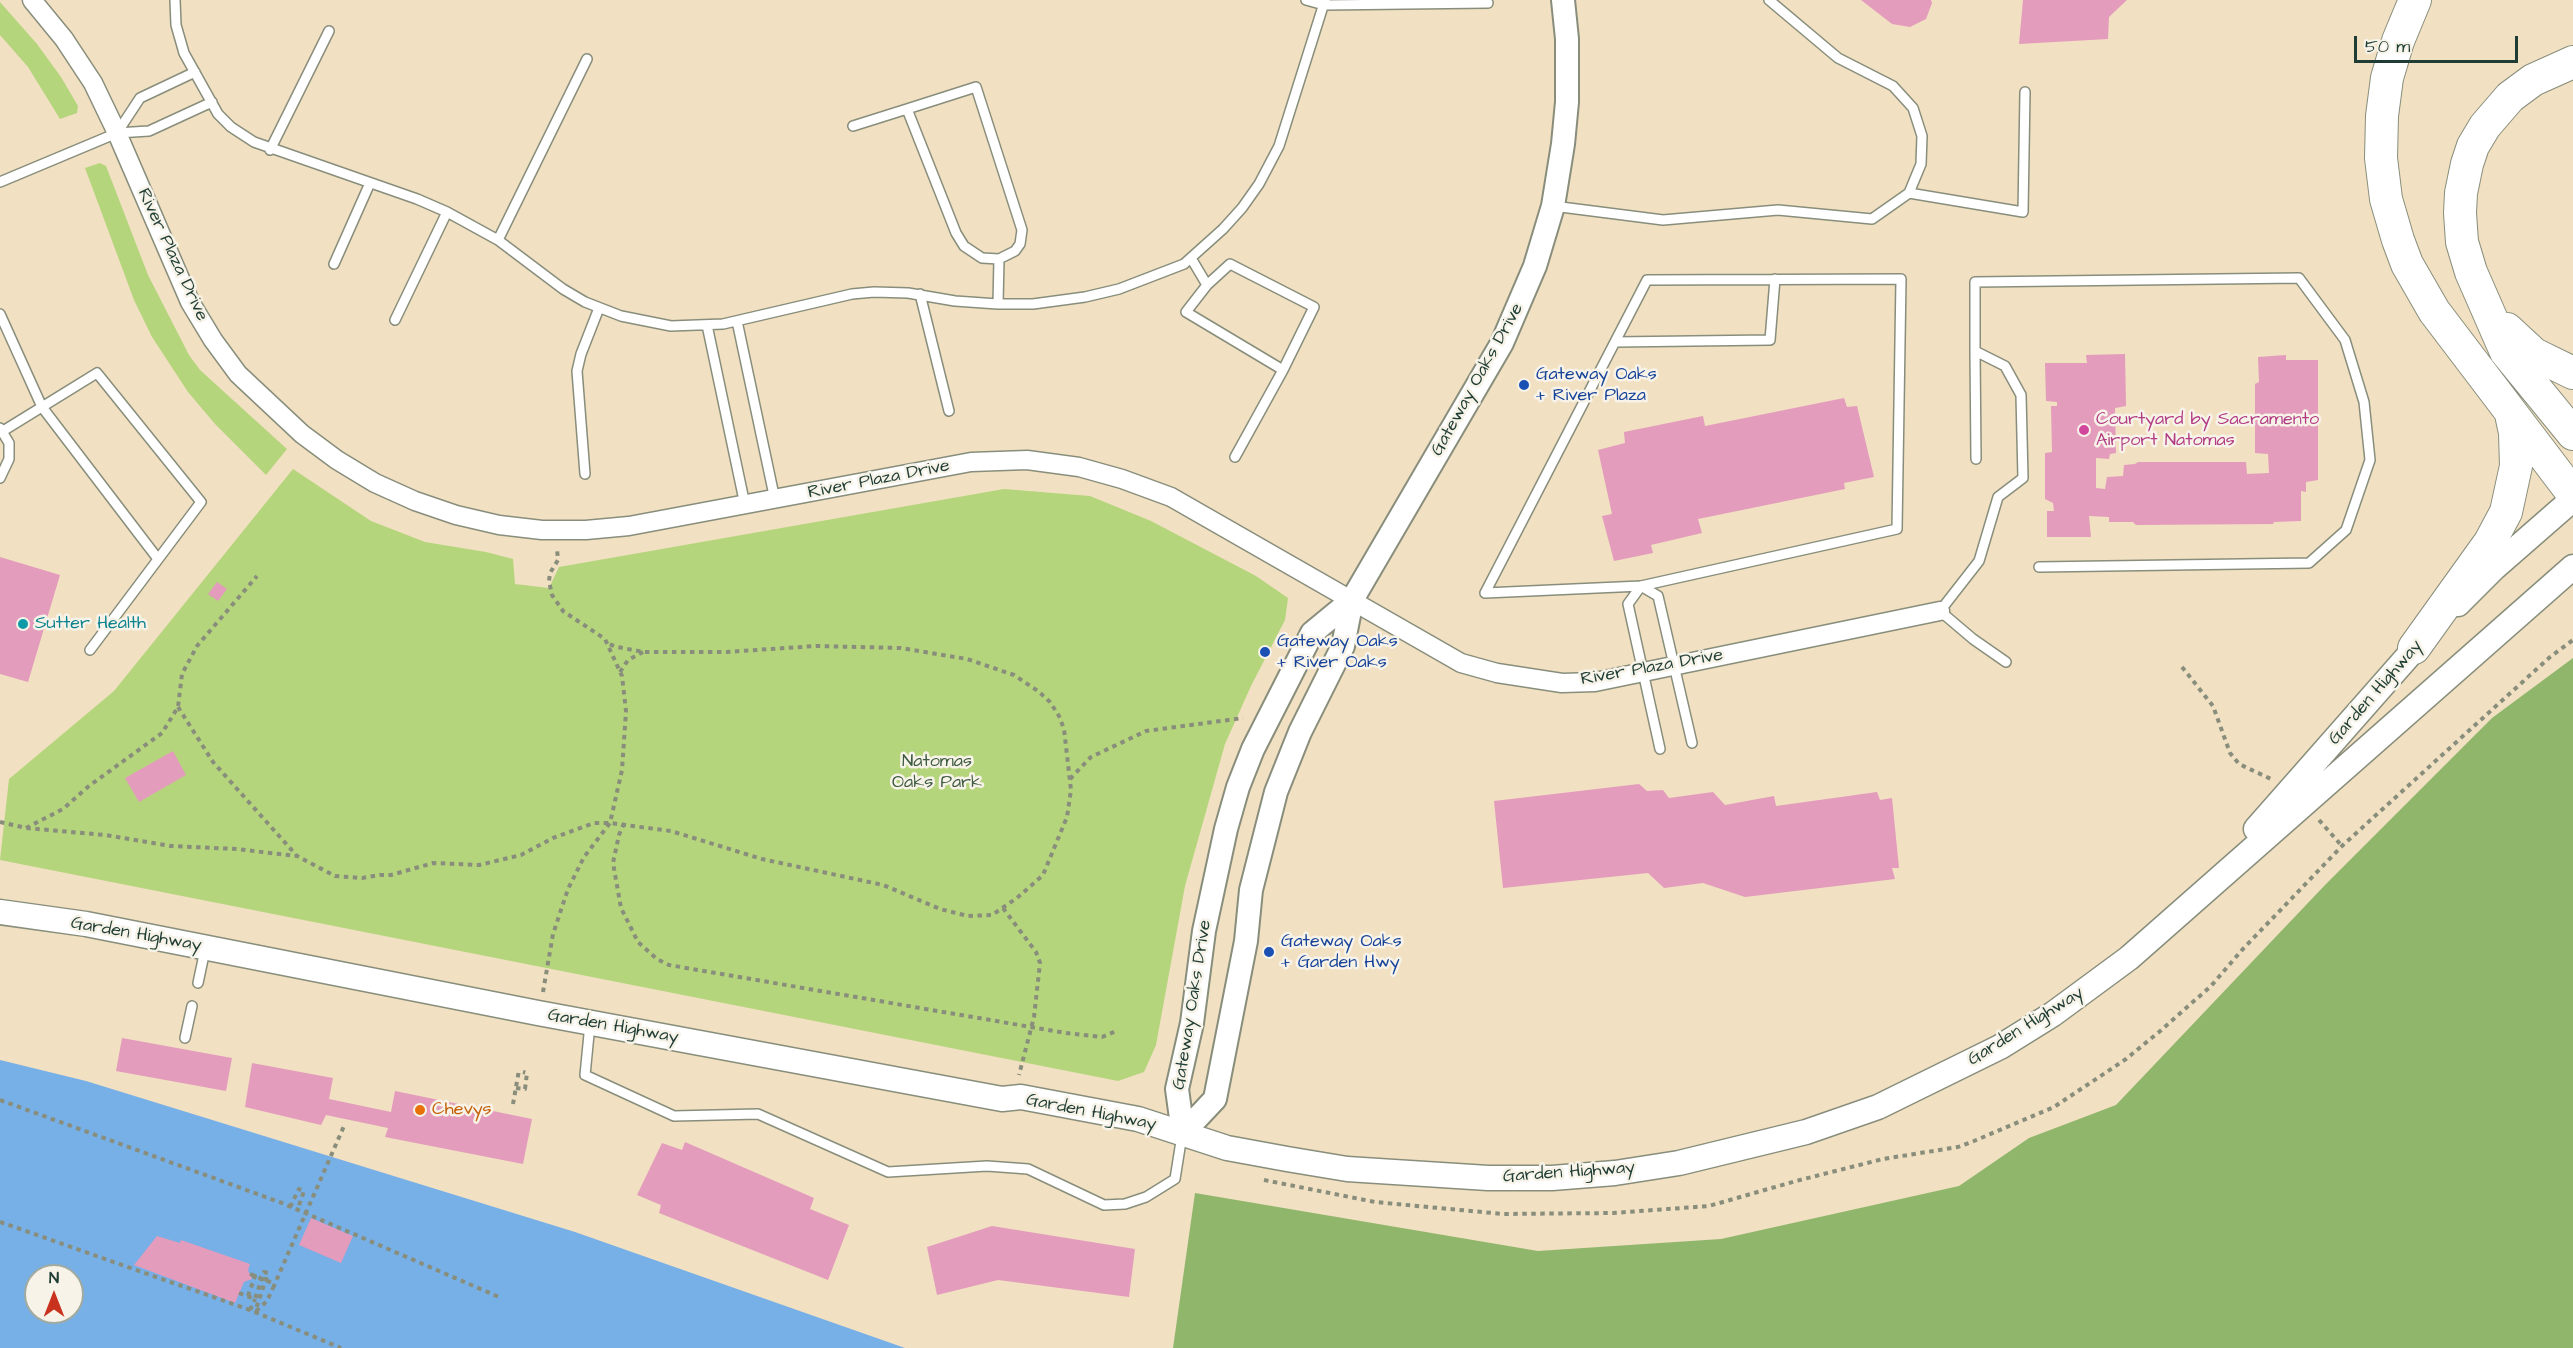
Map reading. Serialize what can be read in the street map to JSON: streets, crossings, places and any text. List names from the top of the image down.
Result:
{
  "streets": {
    "main road": ["Garden Highway"],
    "street": ["River Plaza Drive", "Gateway Oaks Drive"]
  },
  "crossings": [
    ["River Plaza Drive", "Gateway Oaks Drive"],
    ["Gateway Oaks Drive", "Garden Highway"]
  ],
  "parks": ["Natomas Oaks Park"],
  "places": [
    "Gateway Oaks + River Plaza",
    "Courtyard by Sacramento Airport Natomas",
    "Sutter Health",
    "Gateway Oaks + River Oaks",
    "Gateway Oaks + Garden Hwy",
    "Chevys"
  ],
  "scale_bar": "50 m",
  "north": "top"
}
